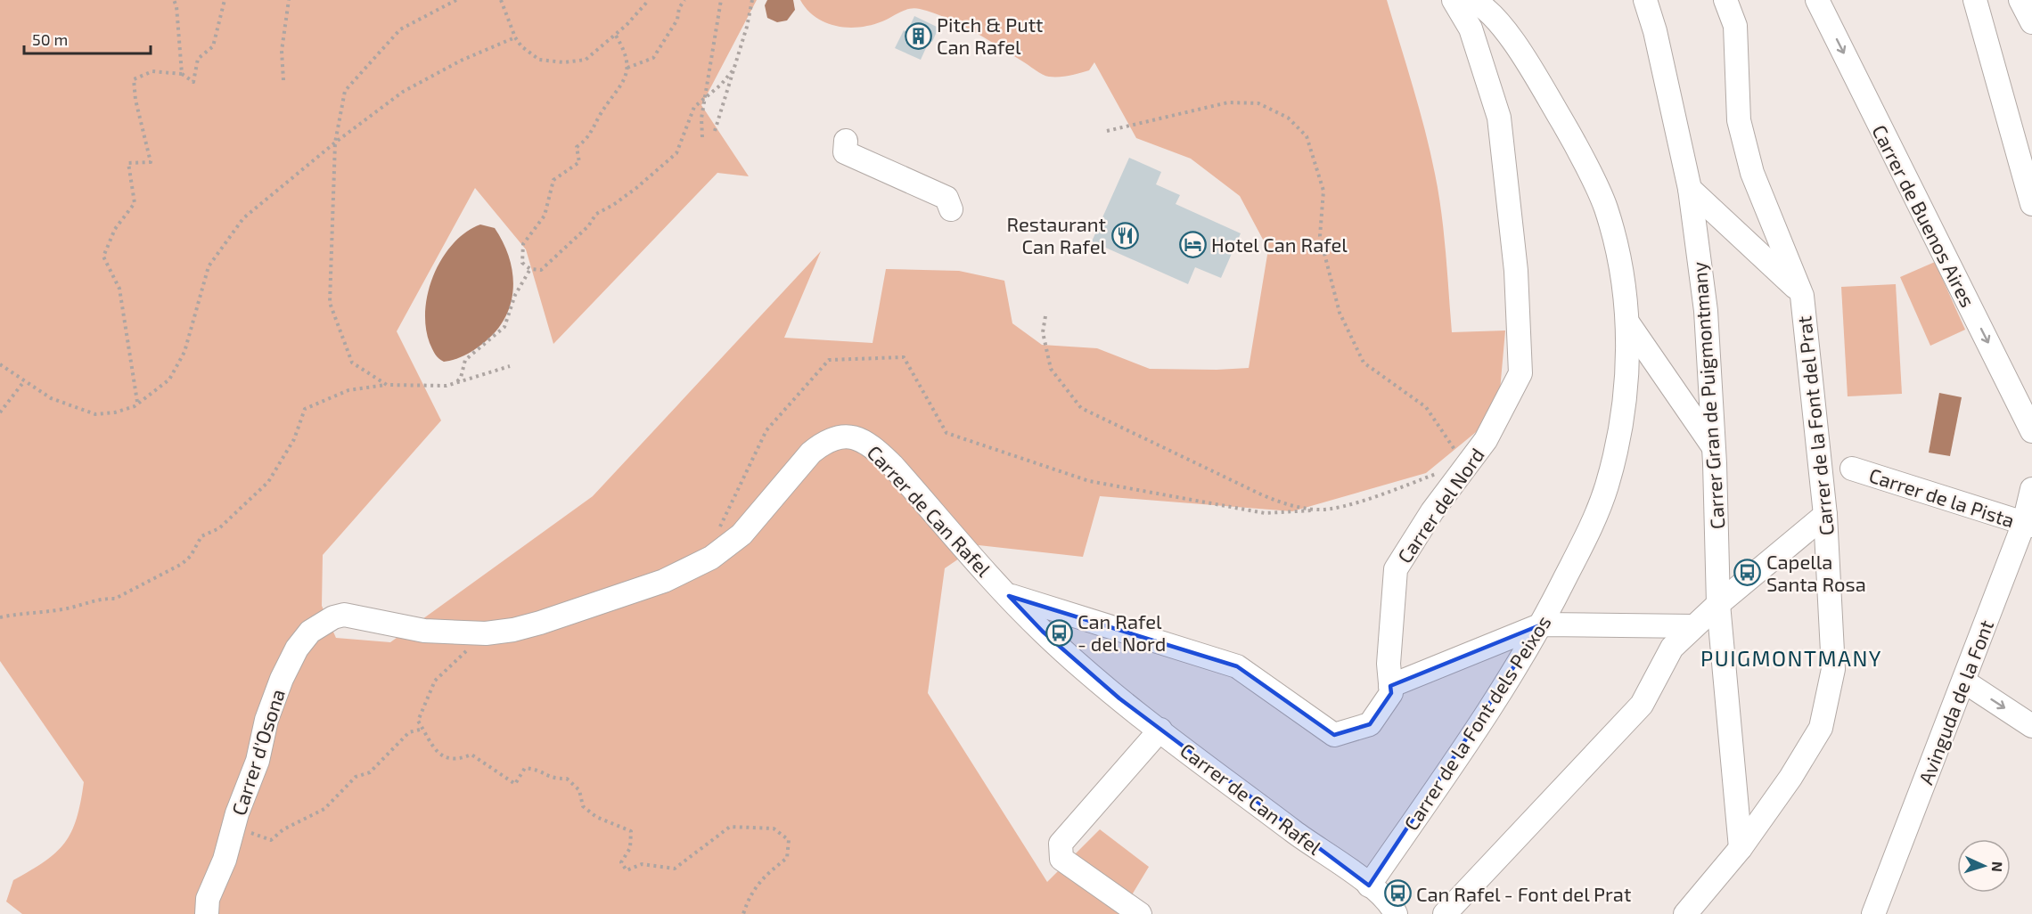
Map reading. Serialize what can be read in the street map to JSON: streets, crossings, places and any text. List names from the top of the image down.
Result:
{
  "streets": {
    "street": [
      "Carrer de Buenos Aires",
      "Carrer Gran de Puigmontmany",
      "Carrer de la Font del Prat",
      "Carrer de la Pista",
      "Carrer del Nord",
      "Carrer de Can Rafel",
      "Avinguda de la Font",
      "Carrer de la Font dels Peixos",
      "Carrer d'Osona"
    ]
  },
  "crossings": [
    ["Carrer Gran de Puigmontmany", "Carrer de la Font del Prat"],
    ["Carrer de la Pista", "Avinguda de la Font"],
    ["Carrer del Nord", "Carrer de Can Rafel"],
    ["Carrer de Can Rafel", "Carrer de la Font dels Peixos"],
    ["Carrer de Can Rafel", "Carrer d'Osona"]
  ],
  "districts": ["PUIGMONTMANY"],
  "places": {
    "building": ["Pitch & Putt Can Rafel"],
    "restaurant": ["Restaurant Can Rafel"],
    "hotel": ["Hotel Can Rafel"],
    "bus stop": ["Capella Santa Rosa", "Can Rafel - del Nord", "Can Rafel - Font del Prat"]
  },
  "scale_bar": "50 m",
  "north": "right"
}
